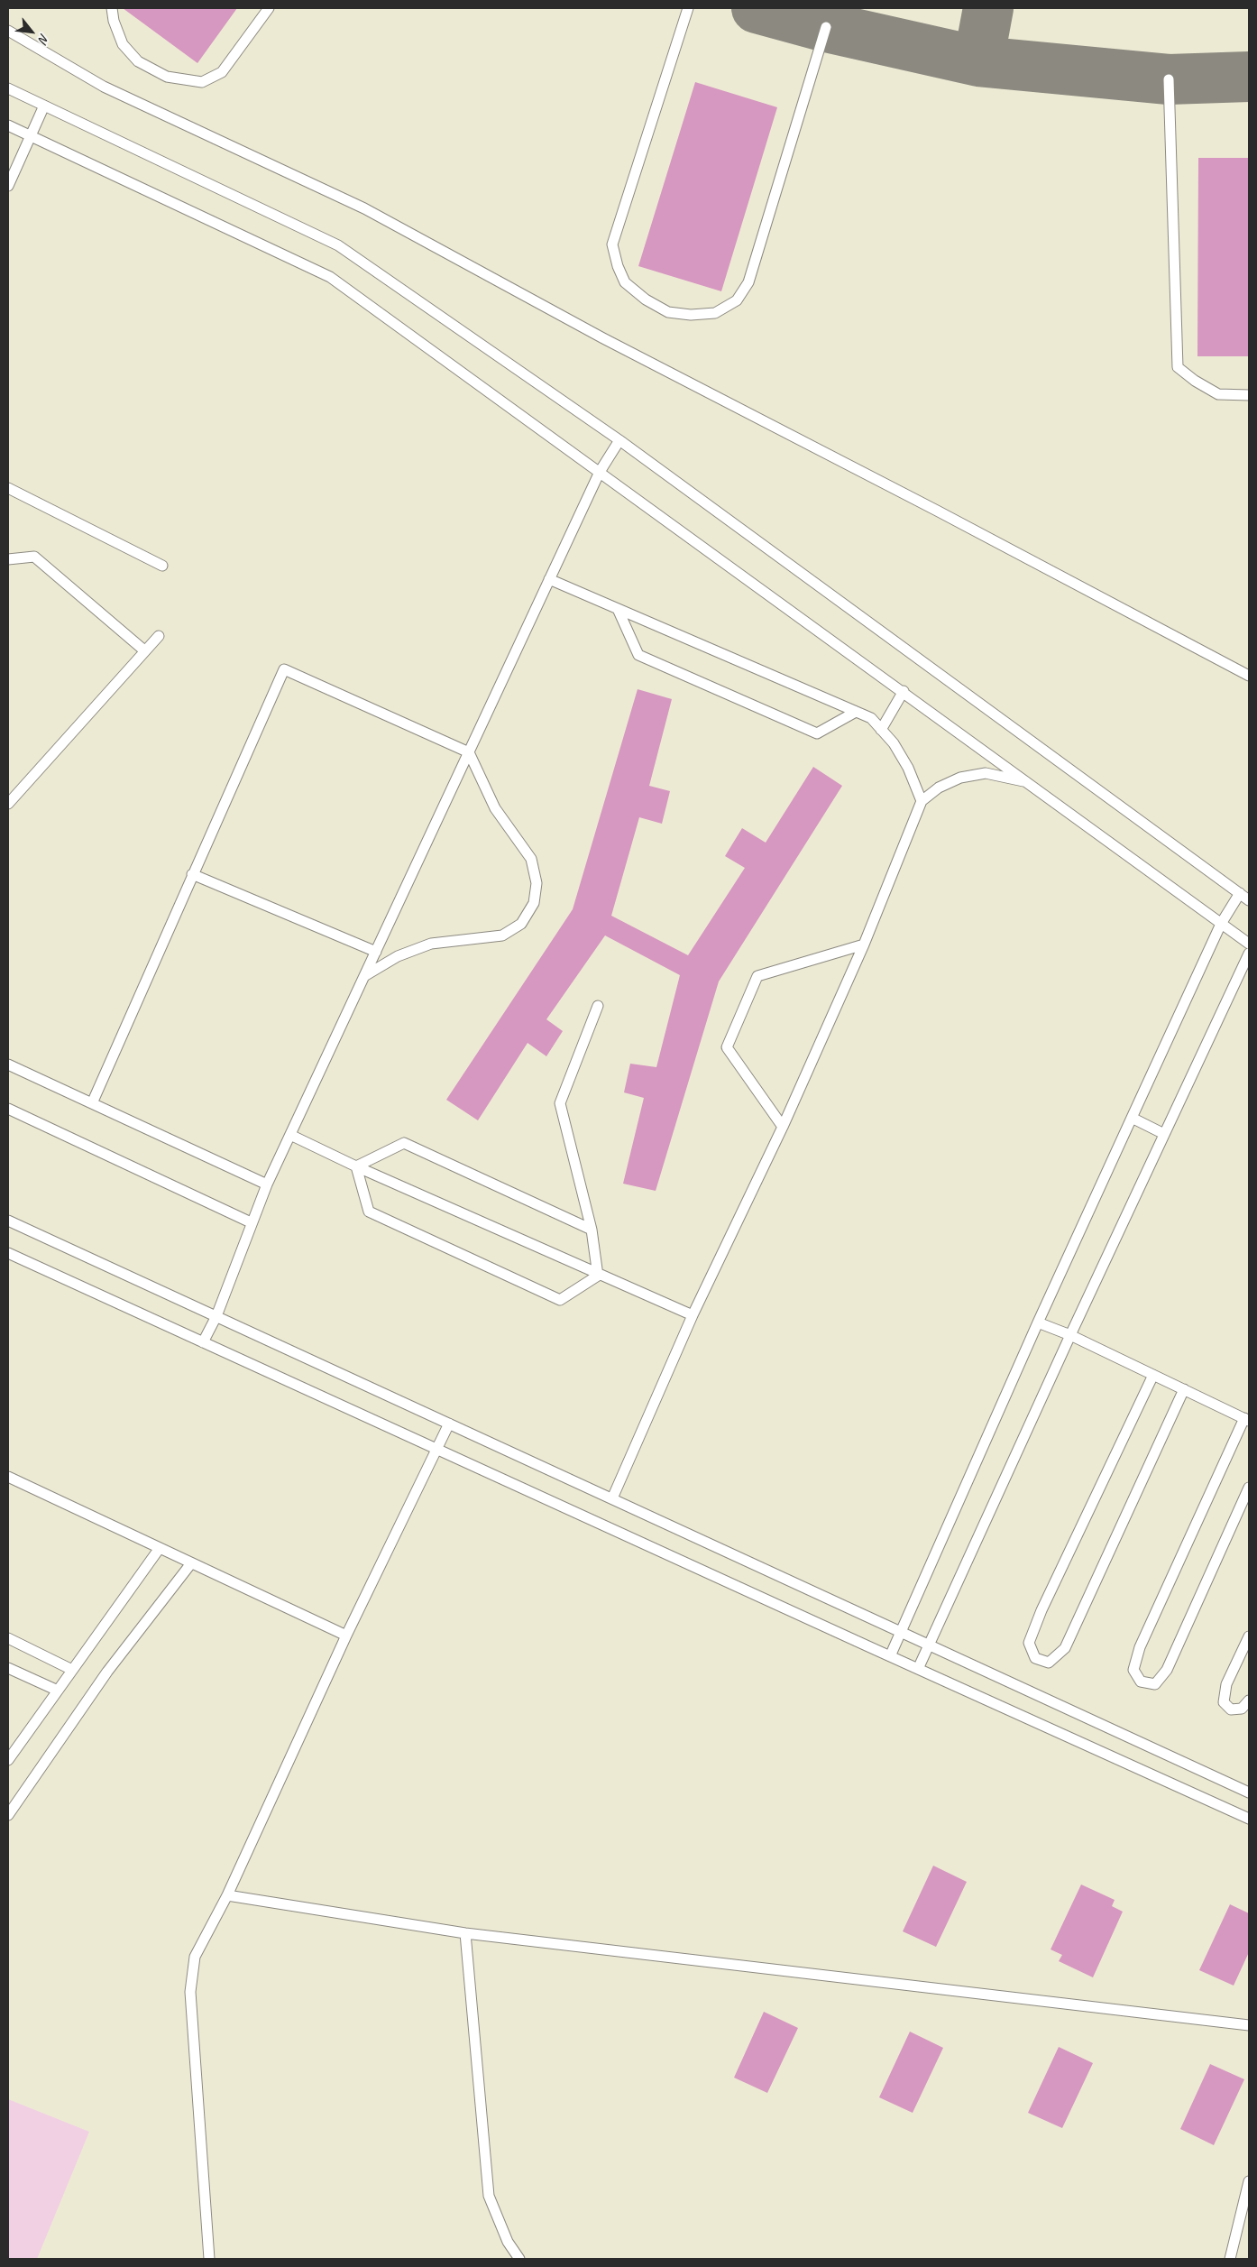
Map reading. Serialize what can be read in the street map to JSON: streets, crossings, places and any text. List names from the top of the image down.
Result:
{
  "north": "bottom right"
}
